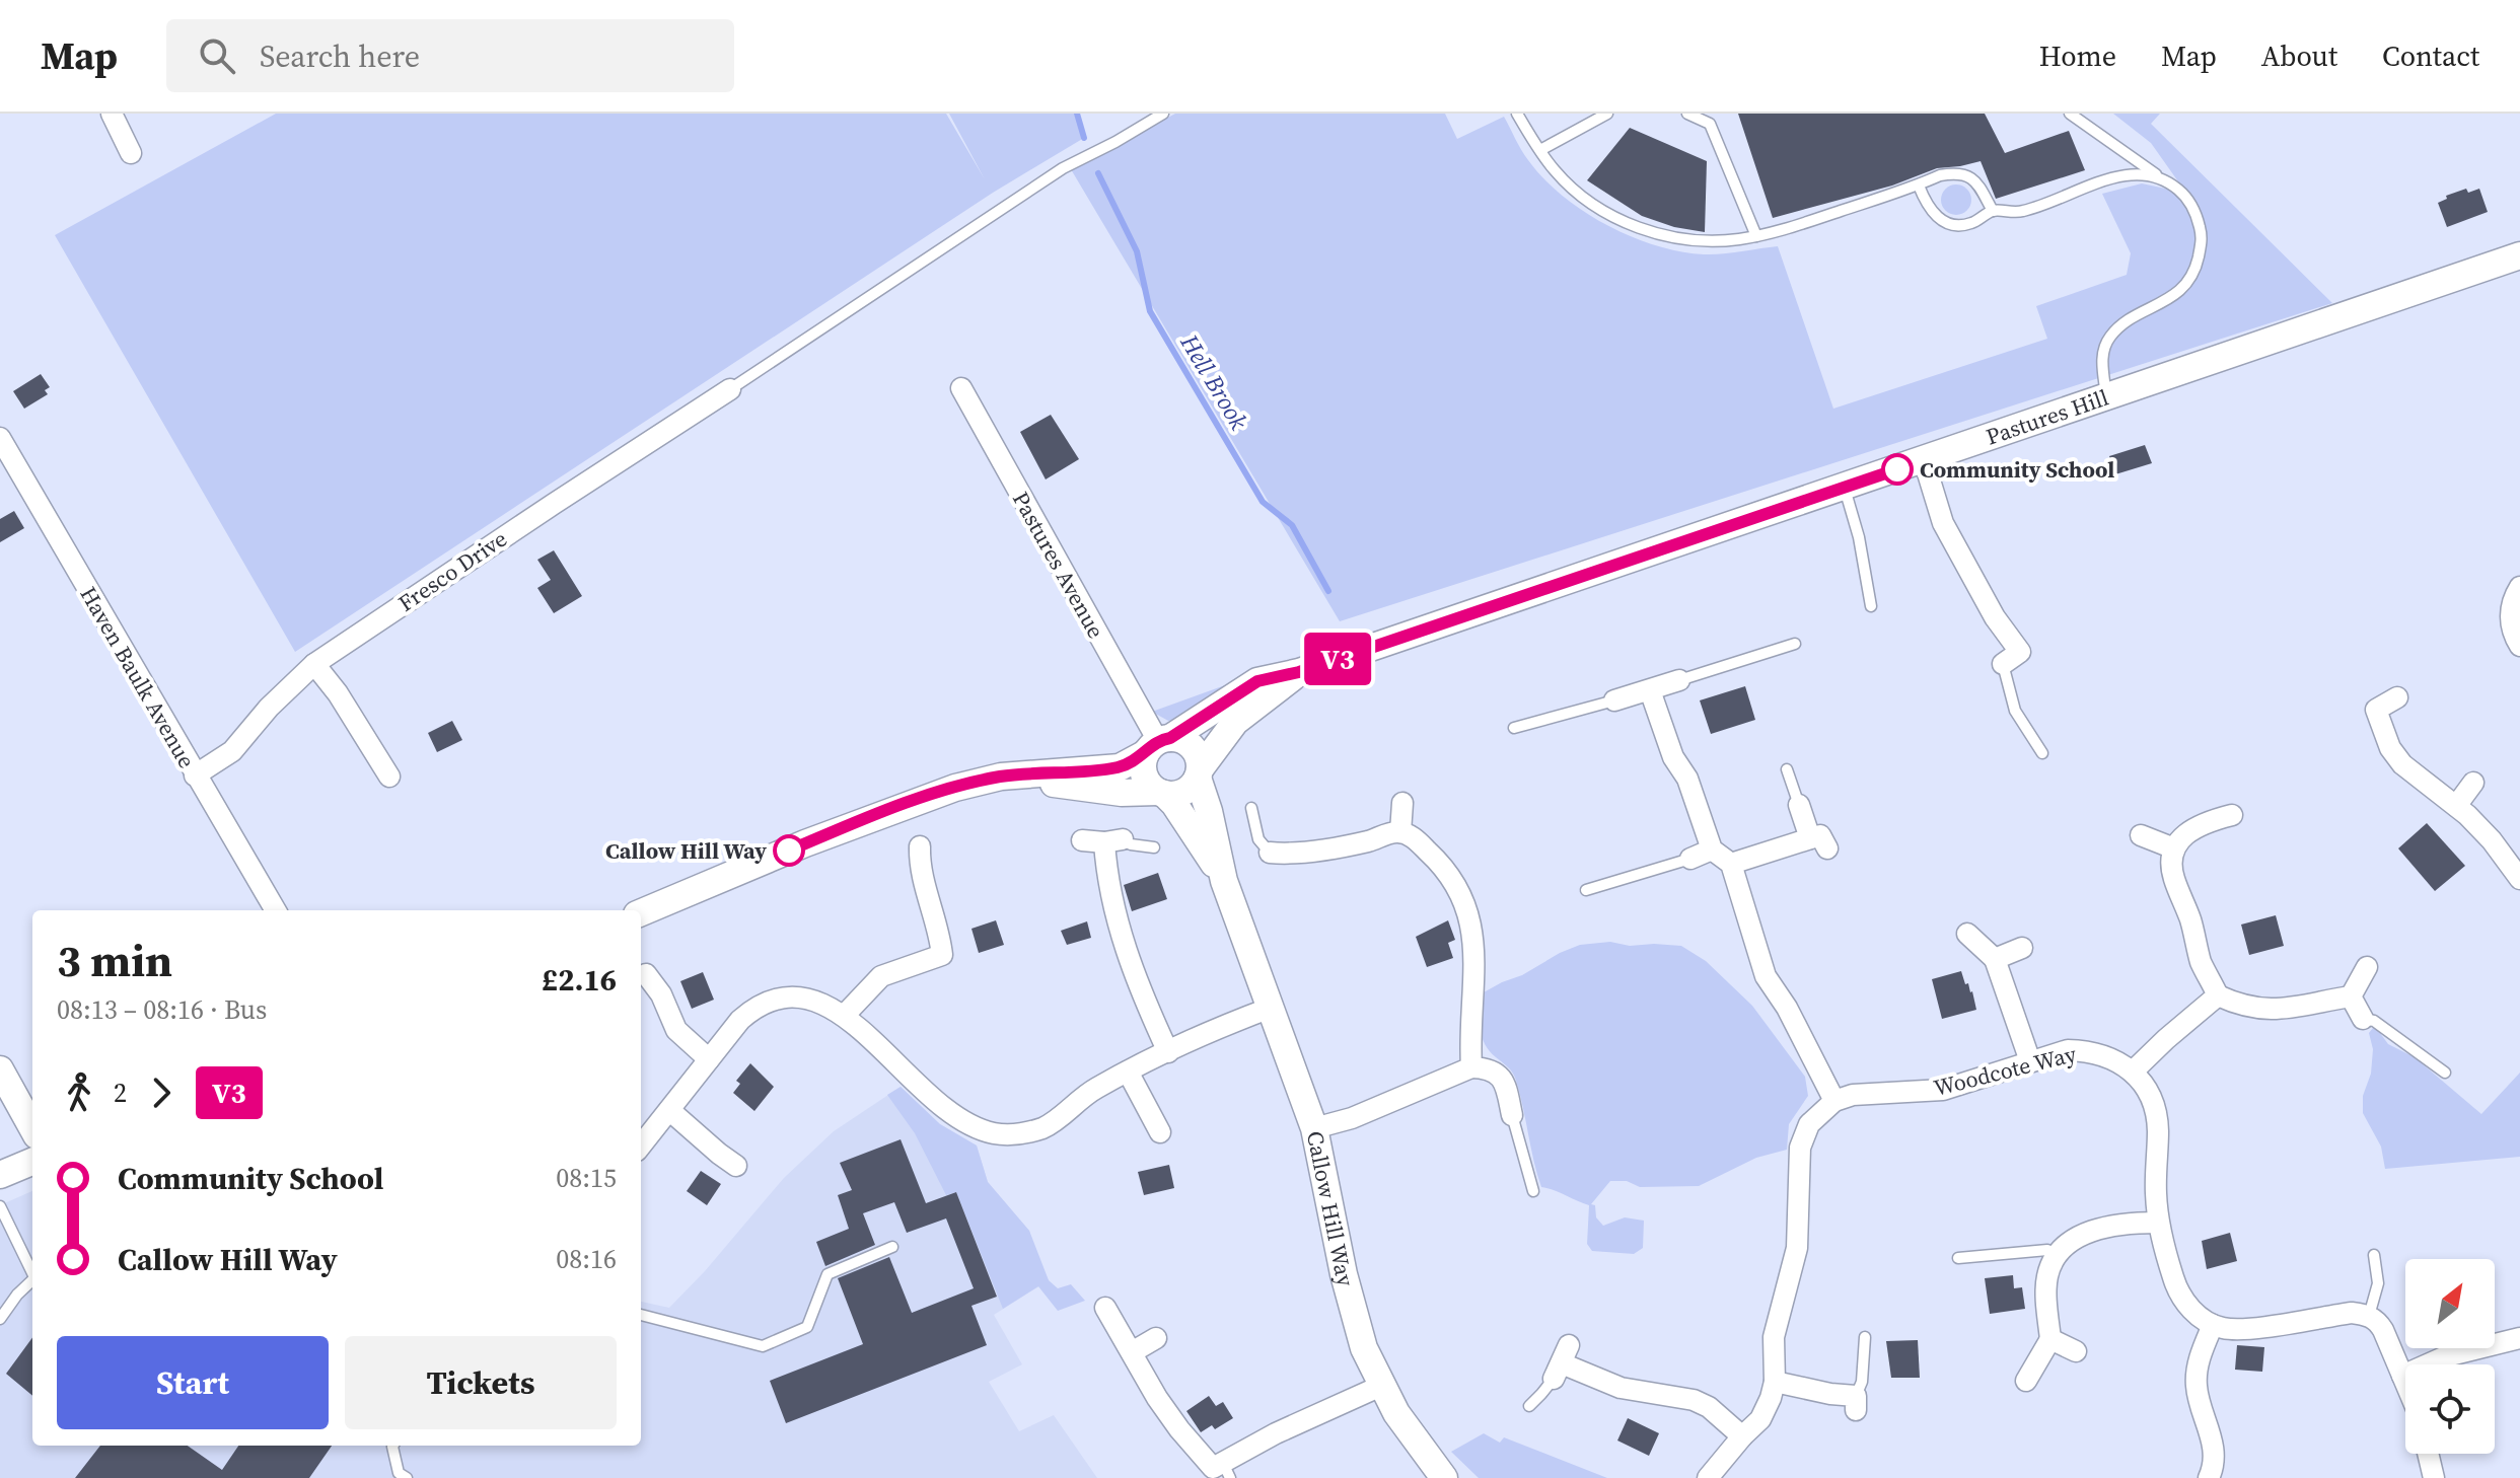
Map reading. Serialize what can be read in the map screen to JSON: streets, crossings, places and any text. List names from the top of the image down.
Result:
{
  "streets": {
    "street": [
      "Pastures Hill",
      "Pastures Avenue",
      "Fresco Drive",
      "Haven Baulk Avenue",
      "Woodcote Way",
      "Callow Hill Way"
    ]
  },
  "crossings": [
    ["Pastures Hill", "Pastures Avenue"],
    ["Pastures Hill", "Callow Hill Way"],
    ["Pastures Avenue", "Callow Hill Way"],
    ["Fresco Drive", "Haven Baulk Avenue"]
  ],
  "water": ["Hell Brook"],
  "places": ["Community School", "Callow Hill Way"],
  "lines": ["bus line V3"],
  "north": "top right",
  "page": {
    "header": "Map",
    "search": "Search here",
    "nav": [
      "Home",
      "Map",
      "About",
      "Contact"
    ],
    "on_map": "V3",
    "heading": ["3 min", "08:13 – 08:16 · Bus", "£2.16"],
    "legs": ["2", "V3"],
    "list": [
      {
        "name": "Community School",
        "value": "08:15"
      },
      {
        "name": "Callow Hill Way",
        "value": "08:16"
      }
    ],
    "buttons": ["Start", "Tickets"]
  }
}
